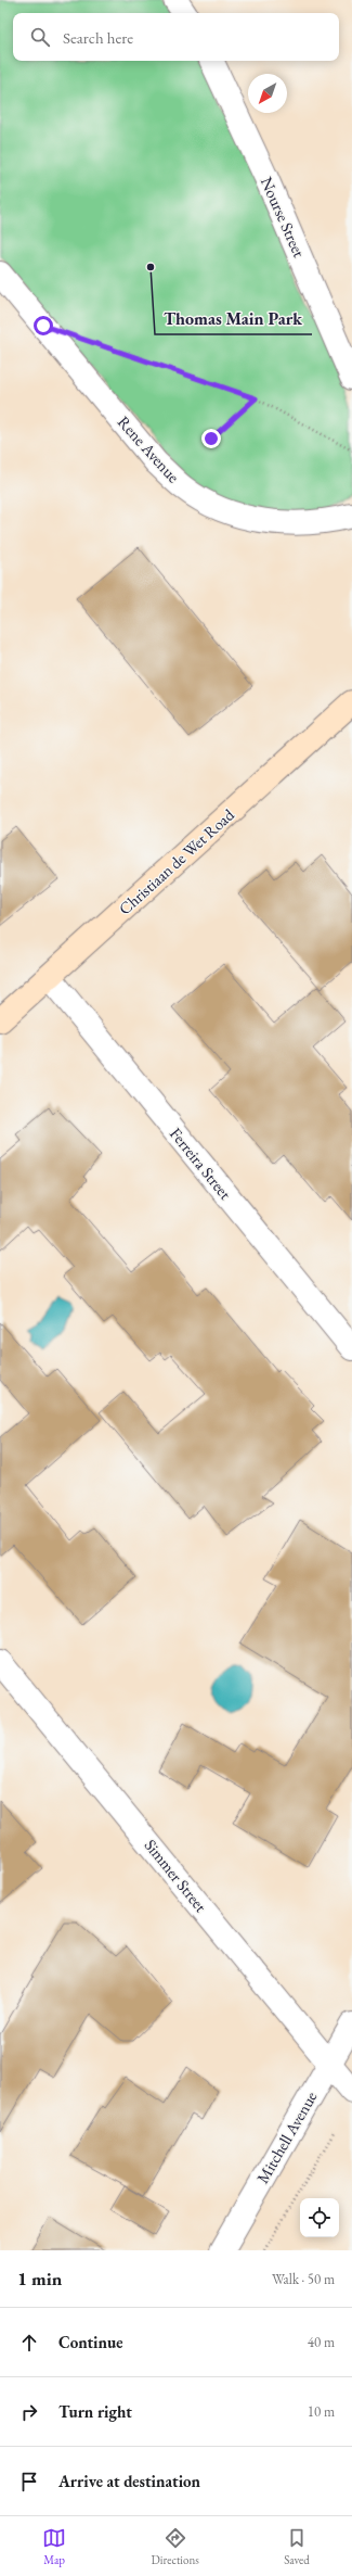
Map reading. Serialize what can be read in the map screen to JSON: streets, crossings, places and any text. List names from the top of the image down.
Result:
{
  "streets": {
    "main road": ["Christiaan de Wet Road"],
    "street": [
      "Nourse Street",
      "Rene Avenue",
      "Ferreira Street",
      "Simmer Street",
      "Mitchell Avenue"
    ]
  },
  "crossings": [
    ["Christiaan de Wet Road", "Ferreira Street"],
    ["Simmer Street", "Mitchell Avenue"]
  ],
  "places": ["Thomas Main Park"],
  "north": "bottom left",
  "page": {
    "search": "Search here",
    "heading": ["1 min", "Walk · 50 m"],
    "list": [
      ["Continue", "40 m"],
      ["Turn right", "10 m"],
      "Arrive at destination"
    ],
    "nav": ["Map", "Directions", "Saved"]
  }
}
